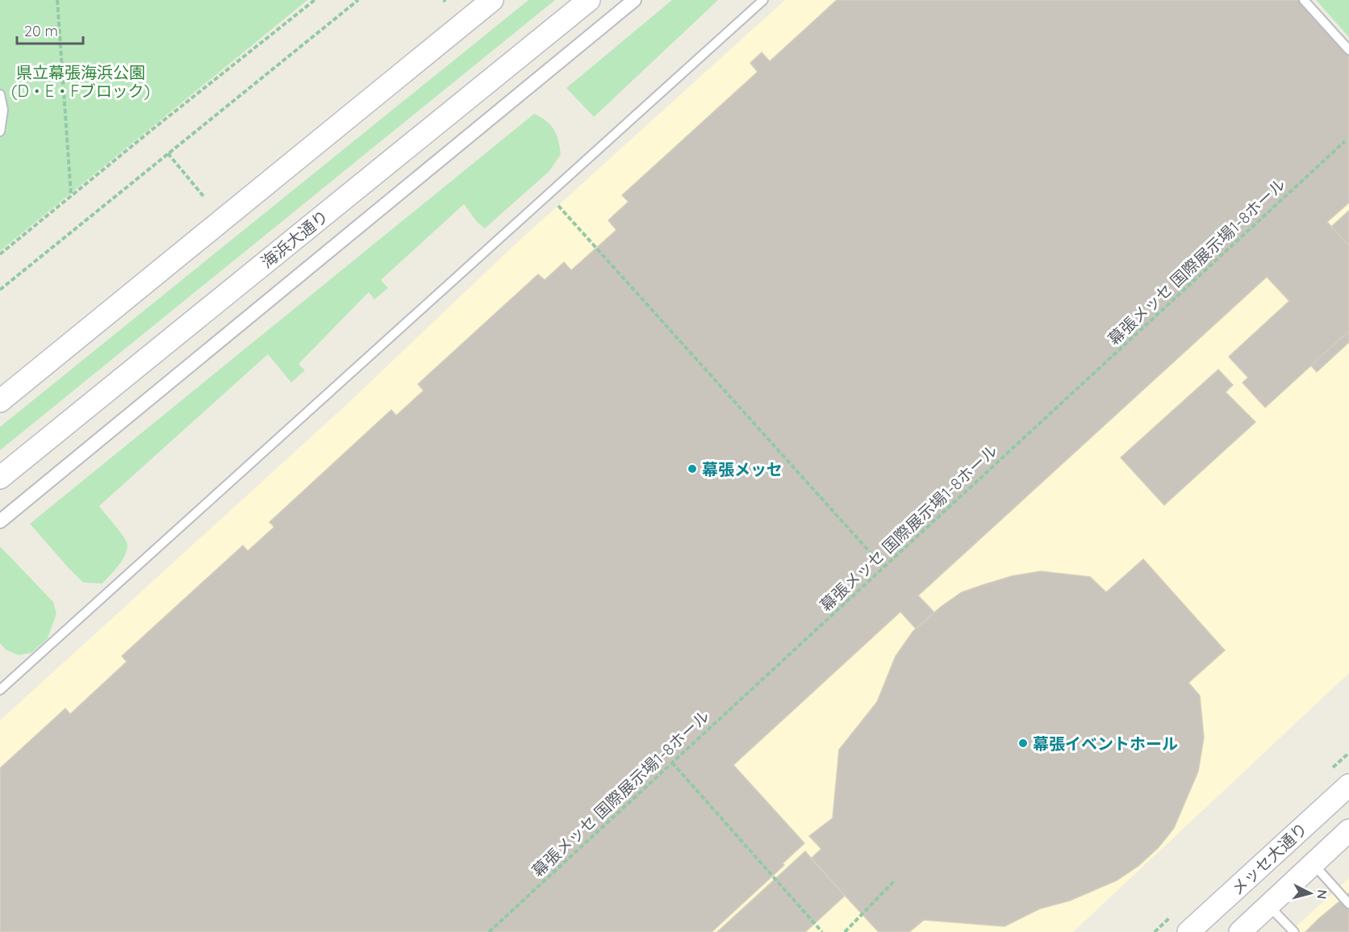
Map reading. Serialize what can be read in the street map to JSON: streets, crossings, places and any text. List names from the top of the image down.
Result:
{
  "streets": {
    "street": ["海浜大通り", "メッセ大通り"],
    "path": ["幕張メッセ 国際展示場1-8ホール"]
  },
  "parks": ["県立幕張海浜公園 (D・E・Fブロック)"],
  "places": ["幕張メッセ", "幕張イベントホール"],
  "scale_bar": "20 m",
  "north": "right"
}
